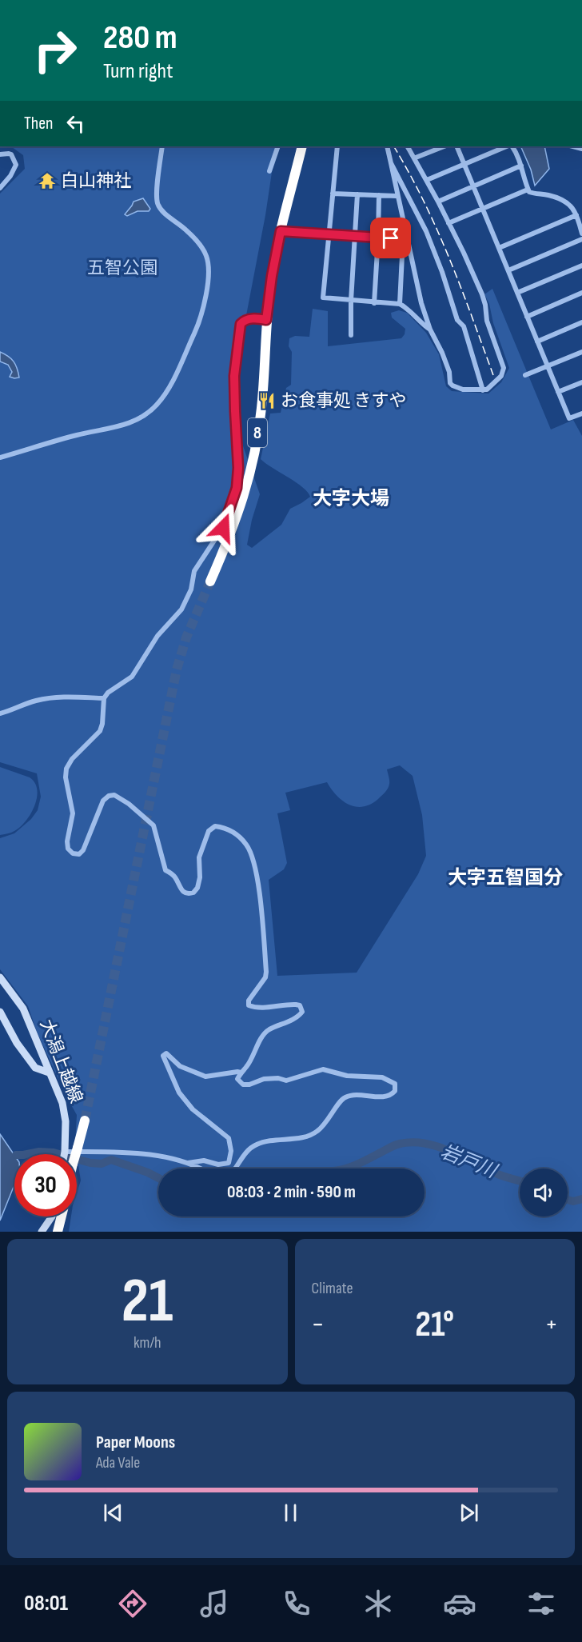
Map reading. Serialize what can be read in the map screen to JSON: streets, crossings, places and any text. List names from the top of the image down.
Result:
{
  "streets": {
    "highway": ["8"],
    "main road": ["大潟上越線"]
  },
  "districts": ["大字大場", "大字五智国分"],
  "water": ["岩戸川"],
  "parks": ["五智公園"],
  "places": {
    "temple": ["白山神社"],
    "restaurant": ["お食事処 きすや"]
  },
  "page": {
    "turn": ["280 m", "Turn right"],
    "then": "Then",
    "limit": "30",
    "trip": "08:03 · 2 min · 590 m",
    "tile": [
      ["21", "km/h"],
      "Climate"
    ],
    "heat": ["−", "21°", "+"],
    "song": ["Paper Moons", "Ada Vale"],
    "tabs": "08:01"
  }
}
